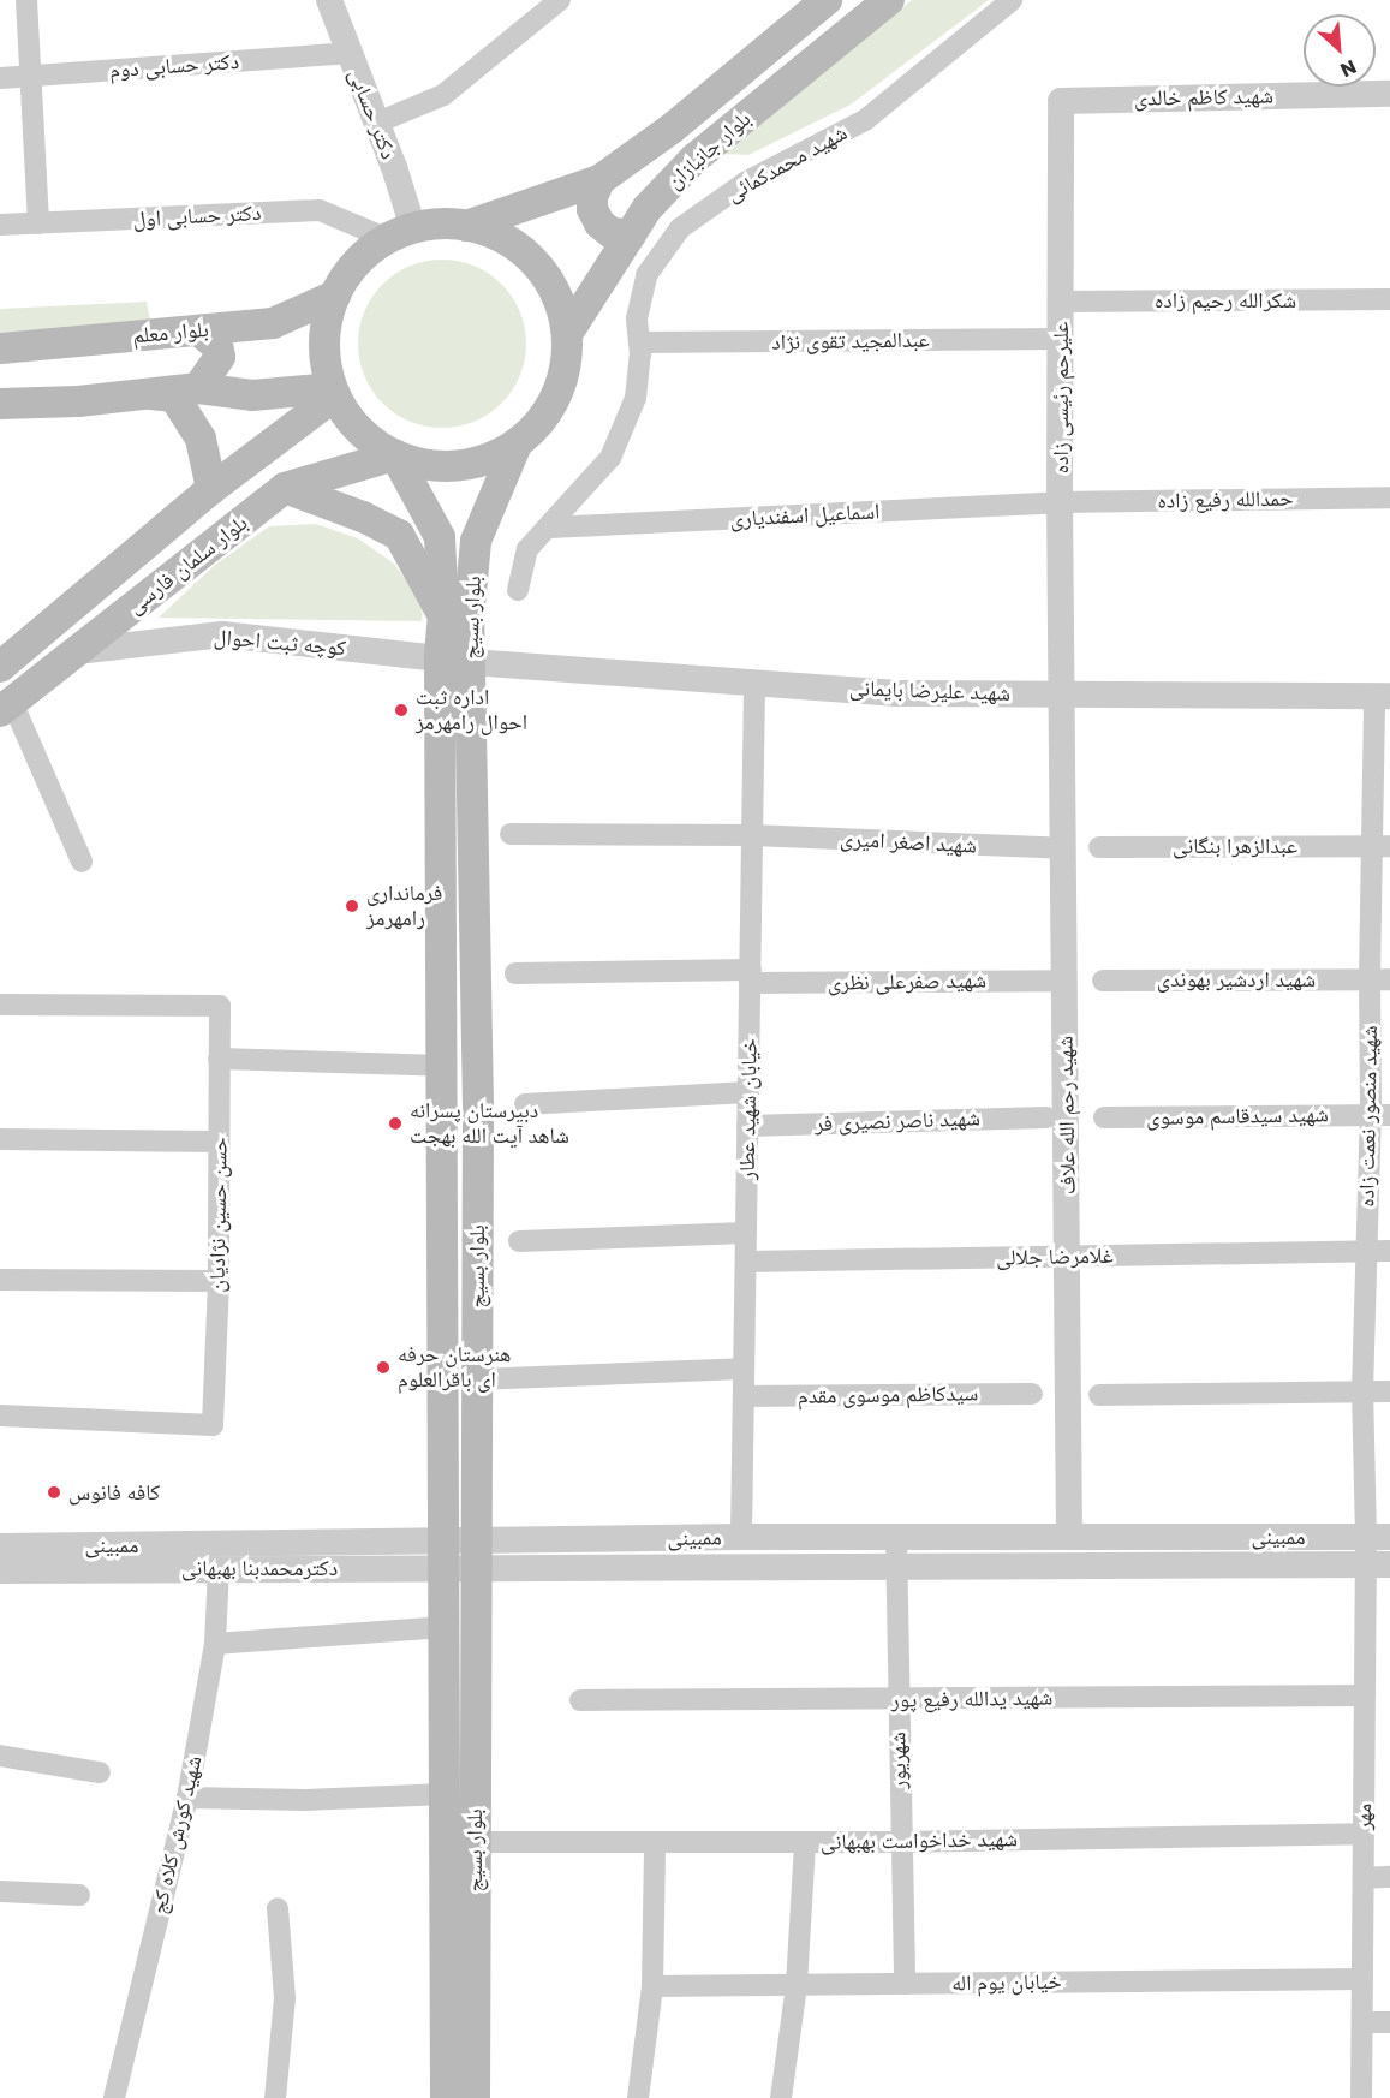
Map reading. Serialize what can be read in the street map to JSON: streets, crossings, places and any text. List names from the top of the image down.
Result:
{
  "streets": {
    "main road": [
      "بلوار جانبازان",
      "بلوار معلم",
      "بلوار سلمان فارسی",
      "بلوار بسیج"
    ],
    "street": [
      "دکتر حسابی دوم",
      "شهید کاظم خالدی",
      "دکتر حسابی",
      "شهید محمدکمائی",
      "دکتر حسابی اول",
      "شکرالله رحیم زاده",
      "عبدالمجید تقوی نژاد",
      "علیرحم رئیسی زاده",
      "حمدالله رفیع زاده",
      "اسماعیل اسفندیاری",
      "کوچه ثبت احوال",
      "شهید علیرضا بایمانی",
      "شهید اصغر امیری",
      "عبدالزهرا بنگانی",
      "شهید اردشیر بهوندی",
      "شهید صفرعلی نظری",
      "خیابان شهید عطار",
      "شهید رحم الله علاف",
      "شهید سیدقاسم موسوی",
      "شهید منصور نعمت زاده",
      "شهید ناصر نصیری فر",
      "حسن حسین نژادیان",
      "غلامرضا جلالی",
      "سیدکاظم موسوی مقدم",
      "ممبینی",
      "دکترمحمدبنا بهبهانی",
      "شهید یدالله رفیع پور",
      "شهریور",
      "مهر",
      "شهید کورش کلاه کج",
      "شهید خداخواست بهبهانی",
      "خیابان یوم اله"
    ]
  },
  "crossings": [
    ["دکتر حسابی دوم", "دکتر حسابی"],
    ["شهید کاظم خالدی", "علیرحم رئیسی زاده"],
    ["دکتر حسابی", "بلوار جانبازان"],
    ["دکتر حسابی", "دکتر حسابی اول"],
    ["دکتر حسابی", "بلوار معلم"],
    ["دکتر حسابی", "بلوار سلمان فارسی"],
    ["دکتر حسابی", "بلوار بسیج"],
    ["بلوار جانبازان", "دکتر حسابی اول"],
    ["بلوار جانبازان", "بلوار معلم"],
    ["بلوار جانبازان", "بلوار سلمان فارسی"],
    ["بلوار جانبازان", "بلوار بسیج"],
    ["شهید محمدکمائی", "عبدالمجید تقوی نژاد"],
    ["شهید محمدکمائی", "اسماعیل اسفندیاری"],
    ["دکتر حسابی اول", "بلوار معلم"],
    ["دکتر حسابی اول", "بلوار سلمان فارسی"],
    ["دکتر حسابی اول", "بلوار بسیج"],
    ["شکرالله رحیم زاده", "علیرحم رئیسی زاده"],
    ["بلوار معلم", "بلوار سلمان فارسی"],
    ["بلوار معلم", "بلوار بسیج"],
    ["عبدالمجید تقوی نژاد", "علیرحم رئیسی زاده"],
    ["علیرحم رئیسی زاده", "حمدالله رفیع زاده"],
    ["علیرحم رئیسی زاده", "اسماعیل اسفندیاری"],
    ["علیرحم رئیسی زاده", "شهید علیرضا بایمانی"],
    ["علیرحم رئیسی زاده", "شهید رحم الله علاف"],
    ["حمدالله رفیع زاده", "اسماعیل اسفندیاری"],
    ["بلوار سلمان فارسی", "بلوار بسیج"],
    ["بلوار سلمان فارسی", "کوچه ثبت احوال"],
    ["بلوار بسیج", "کوچه ثبت احوال"],
    ["بلوار بسیج", "شهید علیرضا بایمانی"],
    ["بلوار بسیج", "ممبینی"],
    ["بلوار بسیج", "دکترمحمدبنا بهبهانی"],
    ["بلوار بسیج", "شهید خداخواست بهبهانی"],
    ["شهید علیرضا بایمانی", "خیابان شهید عطار"],
    ["شهید علیرضا بایمانی", "شهید رحم الله علاف"],
    ["شهید علیرضا بایمانی", "شهید منصور نعمت زاده"],
    ["شهید اصغر امیری", "خیابان شهید عطار"],
    ["شهید اصغر امیری", "شهید رحم الله علاف"],
    ["عبدالزهرا بنگانی", "شهید منصور نعمت زاده"],
    ["شهید اردشیر بهوندی", "شهید منصور نعمت زاده"],
    ["شهید صفرعلی نظری", "خیابان شهید عطار"],
    ["شهید صفرعلی نظری", "شهید رحم الله علاف"],
    ["خیابان شهید عطار", "شهید ناصر نصیری فر"],
    ["خیابان شهید عطار", "غلامرضا جلالی"],
    ["خیابان شهید عطار", "سیدکاظم موسوی مقدم"],
    ["خیابان شهید عطار", "ممبینی"],
    ["شهید رحم الله علاف", "غلامرضا جلالی"],
    ["شهید رحم الله علاف", "ممبینی"],
    ["شهید سیدقاسم موسوی", "شهید منصور نعمت زاده"],
    ["شهید منصور نعمت زاده", "غلامرضا جلالی"],
    ["شهید منصور نعمت زاده", "ممبینی"],
    ["شهید منصور نعمت زاده", "مهر"],
    ["ممبینی", "دکترمحمدبنا بهبهانی"],
    ["ممبینی", "شهریور"],
    ["ممبینی", "مهر"],
    ["دکترمحمدبنا بهبهانی", "شهید کورش کلاه کج"],
    ["شهید یدالله رفیع پور", "شهریور"],
    ["شهید یدالله رفیع پور", "مهر"],
    ["شهریور", "شهید خداخواست بهبهانی"],
    ["شهریور", "خیابان یوم اله"],
    ["مهر", "شهید خداخواست بهبهانی"],
    ["مهر", "خیابان یوم اله"]
  ],
  "places": [
    "اداره ثبت احوال رامهرمز",
    "فرمانداری رامهرمز",
    "دبیرستان پسرانه شاهد آیت الله بهجت",
    "هنرستان حرفه ای باقرالعلوم",
    "کافه فانوس"
  ],
  "north": "bottom right"
}
